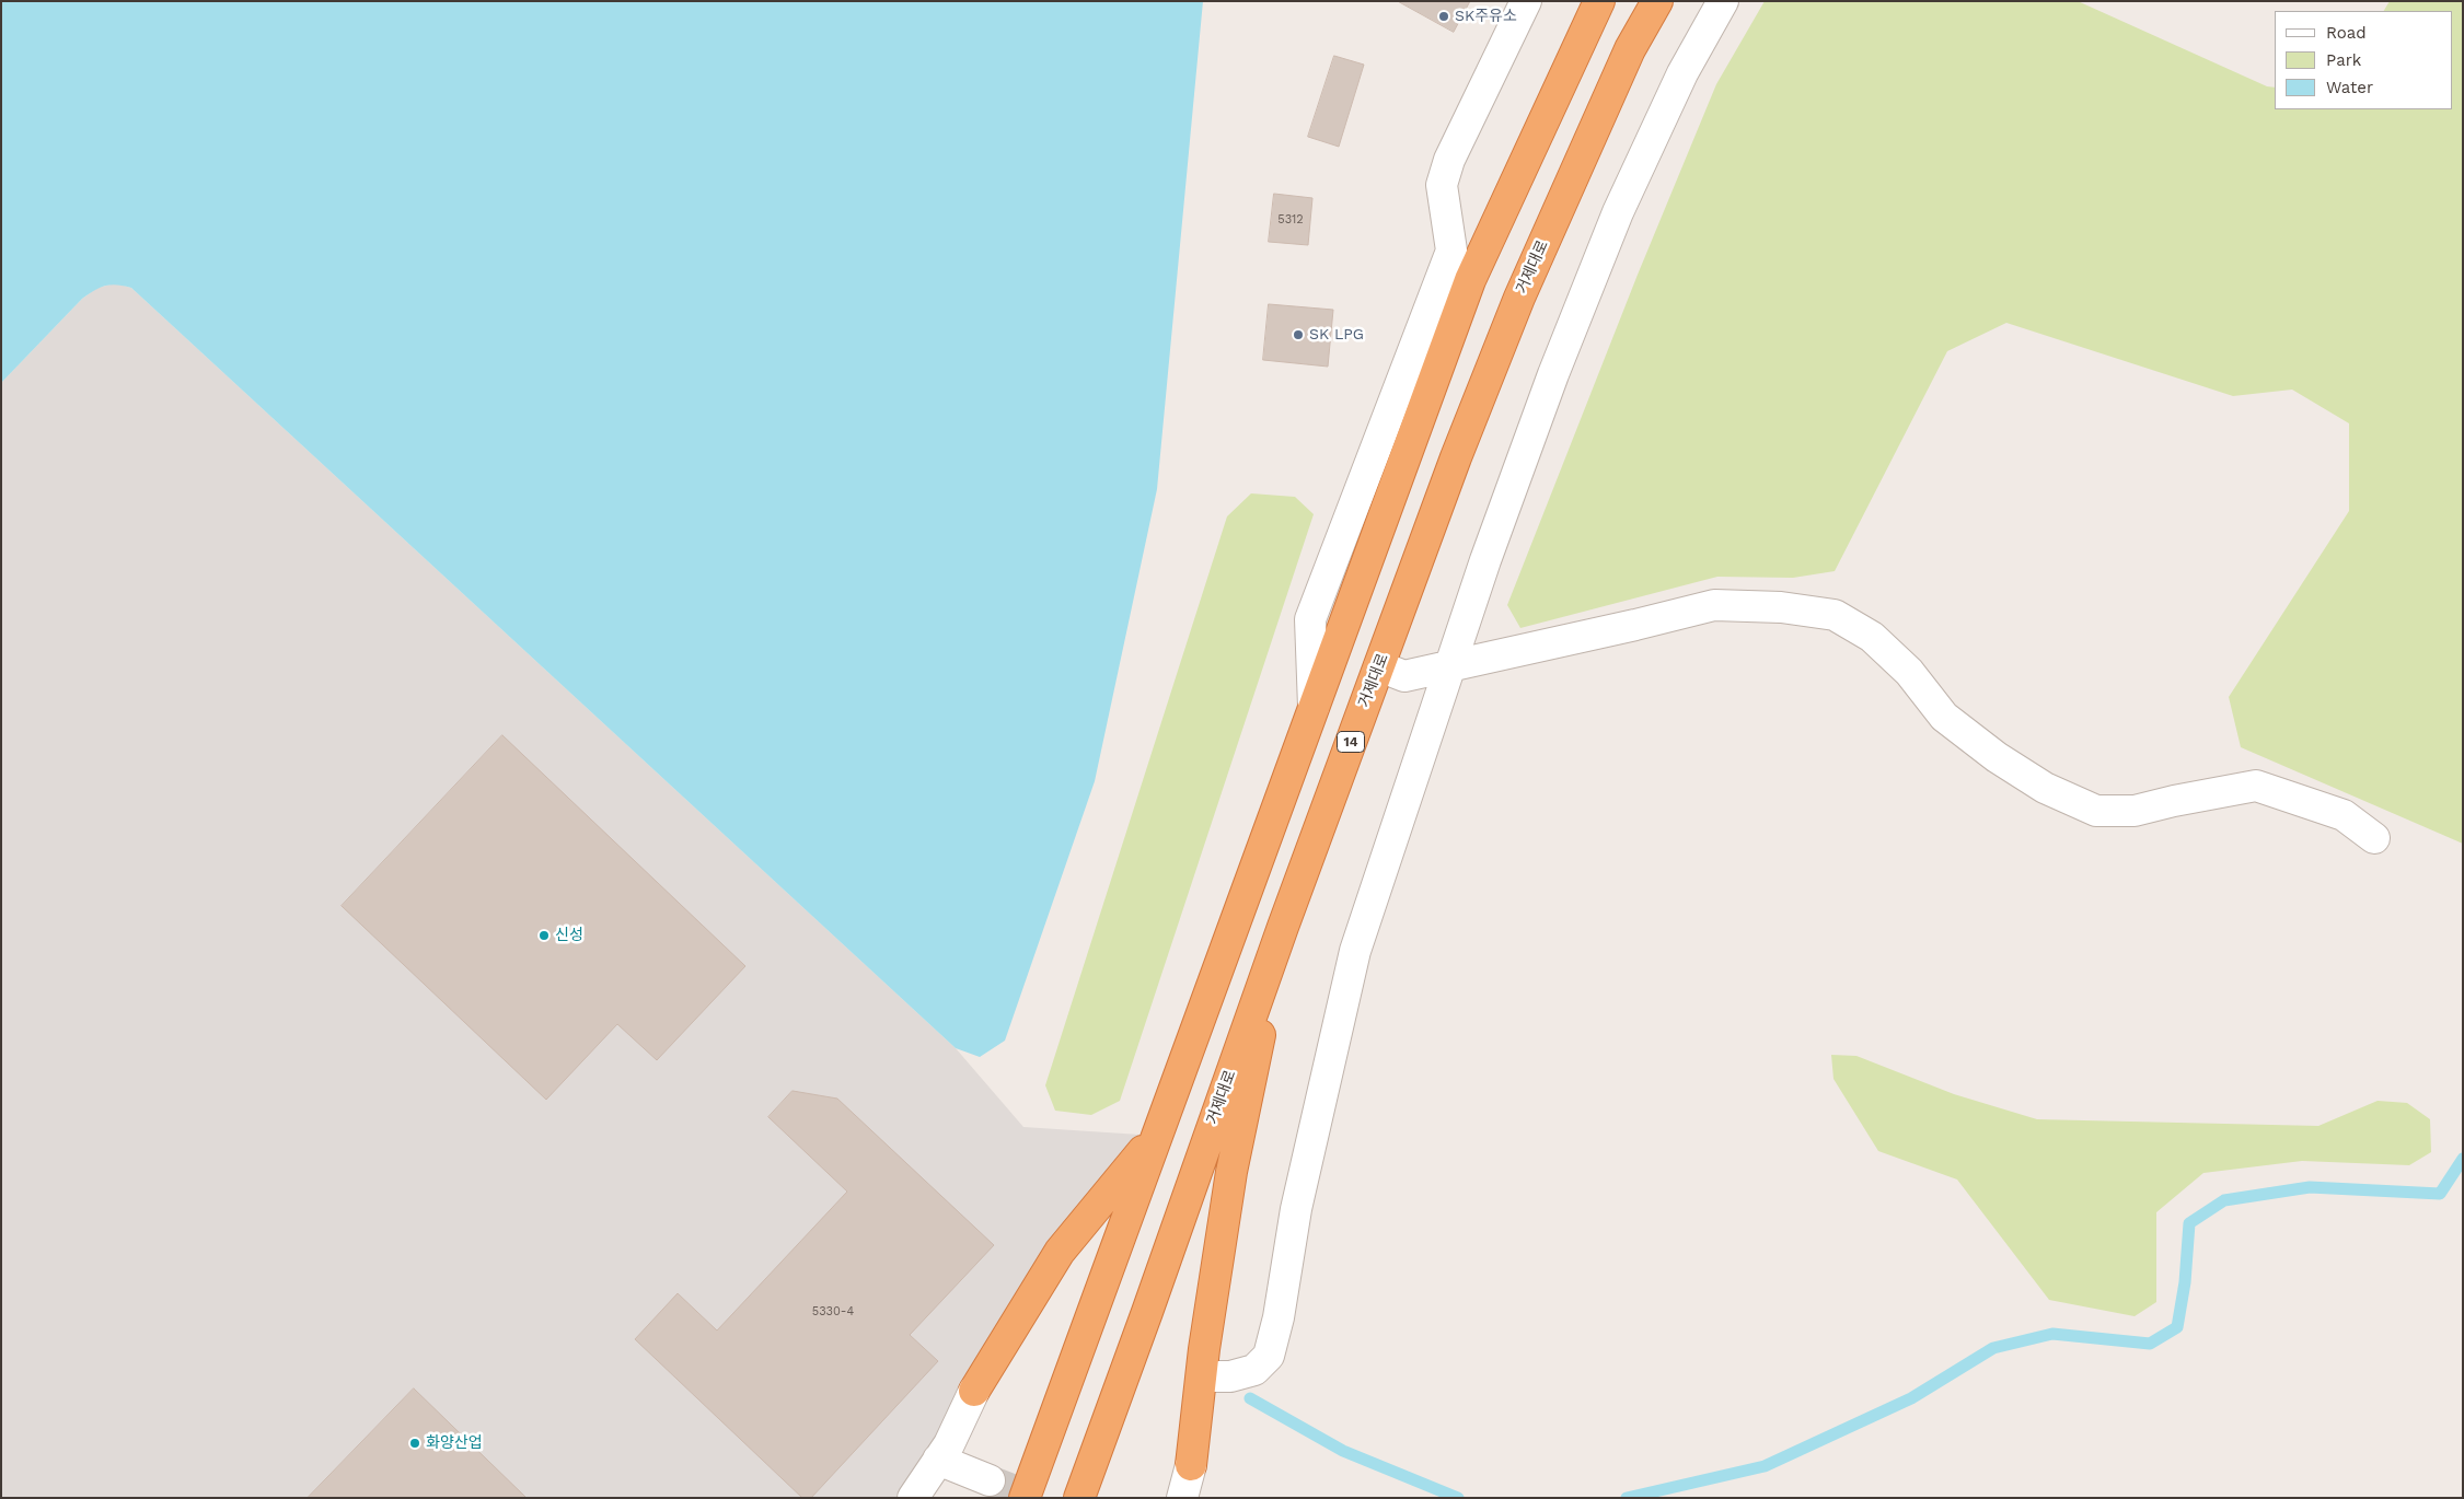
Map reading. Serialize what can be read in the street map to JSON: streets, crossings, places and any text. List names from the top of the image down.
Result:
{
  "streets": {
    "highway": ["거제대로", "14"]
  },
  "places": [
    "SK주유소",
    "SK LPG",
    "신성",
    "화양산업"
  ],
  "house_numbers": ["5312", "5330-4"],
  "legend": ["Road", "Park", "Water"]
}
